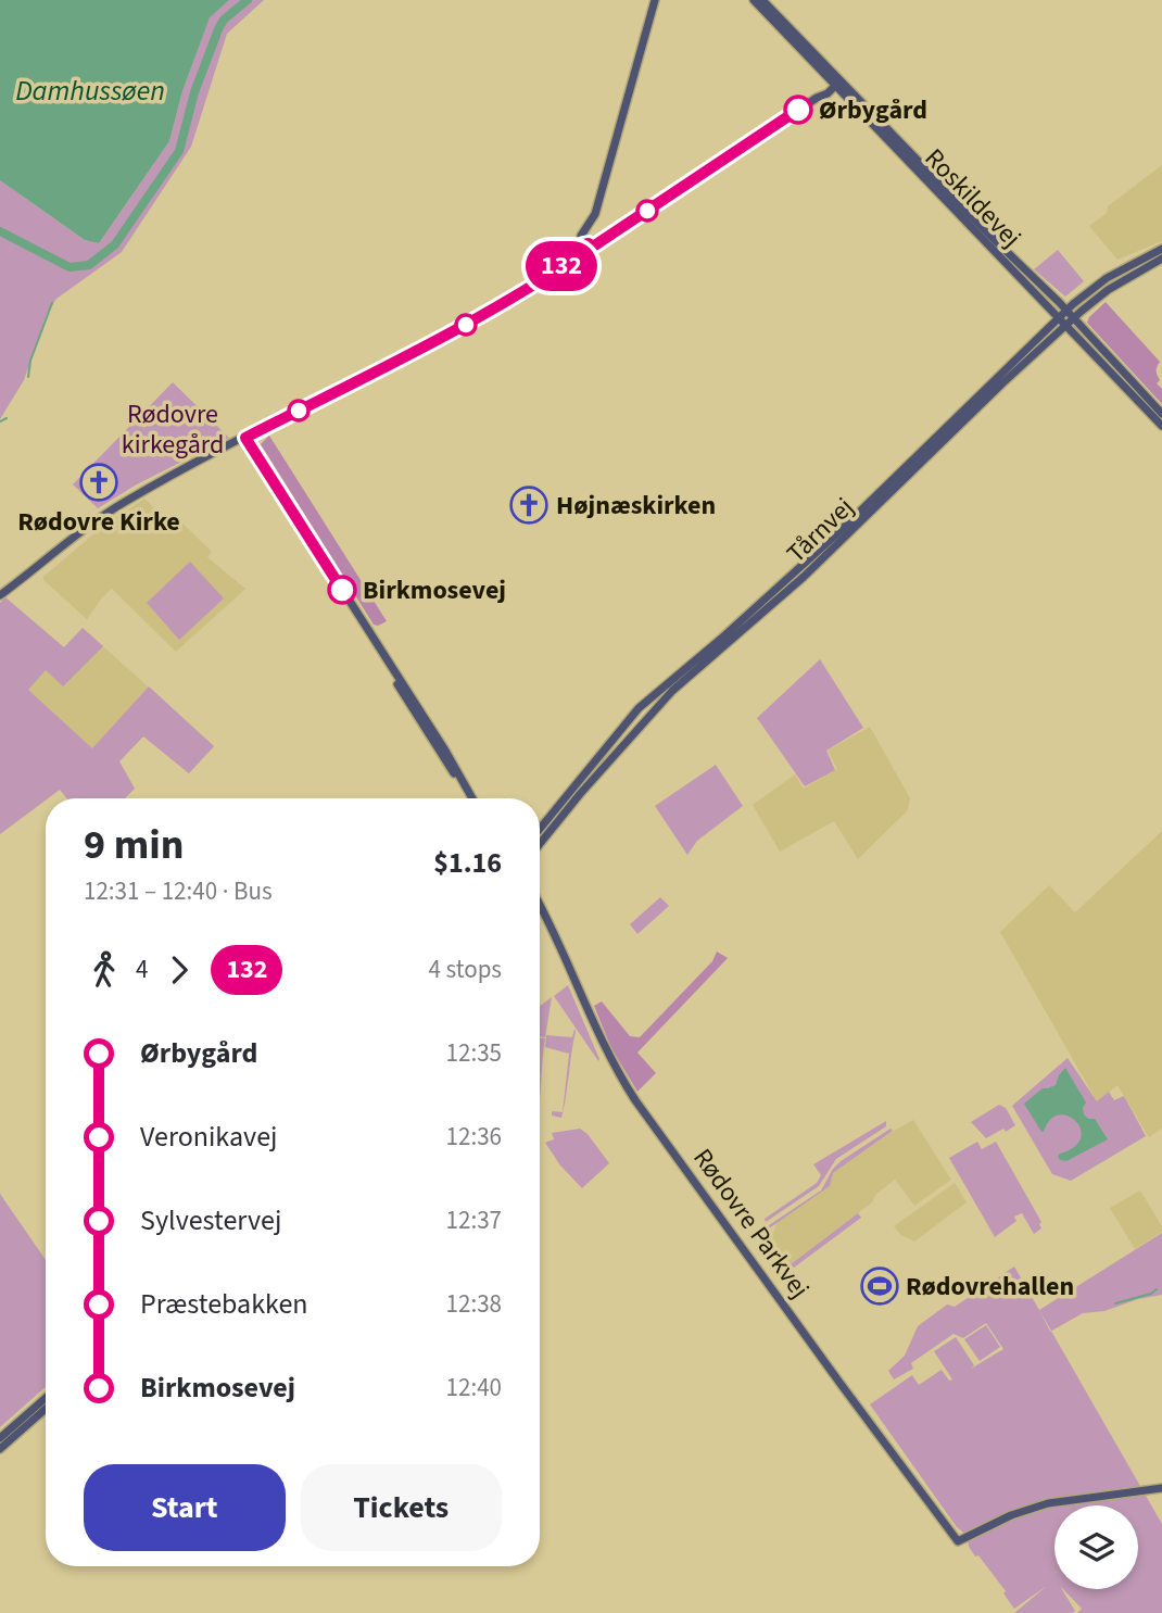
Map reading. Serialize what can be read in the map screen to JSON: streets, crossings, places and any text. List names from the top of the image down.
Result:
{
  "streets": {
    "street": ["Roskildevej", "Tårnvej", "Rødovre Parkvej"]
  },
  "crossings": [
    ["Roskildevej", "Tårnvej"]
  ],
  "water": ["Damhussøen"],
  "parks": ["Rødovre kirkegård"],
  "places": {
    "other": ["Ørbygård", "Birkmosevej"],
    "church": ["Rødovre Kirke", "Højnæskirken"],
    "sports": ["Rødovrehallen"]
  },
  "lines": ["bus line 132"],
  "page": {
    "on_map": "132",
    "heading": ["9 min", "12:31 – 12:40 · Bus", "$1.16"],
    "legs": ["4", "132", "4 stops"],
    "list": [
      {
        "name": "Ørbygård",
        "value": "12:35"
      },
      {
        "name": "Veronikavej",
        "value": "12:36"
      },
      {
        "name": "Sylvestervej",
        "value": "12:37"
      },
      {
        "name": "Præstebakken",
        "value": "12:38"
      },
      {
        "name": "Birkmosevej",
        "value": "12:40"
      }
    ],
    "buttons": ["Start", "Tickets"]
  }
}
